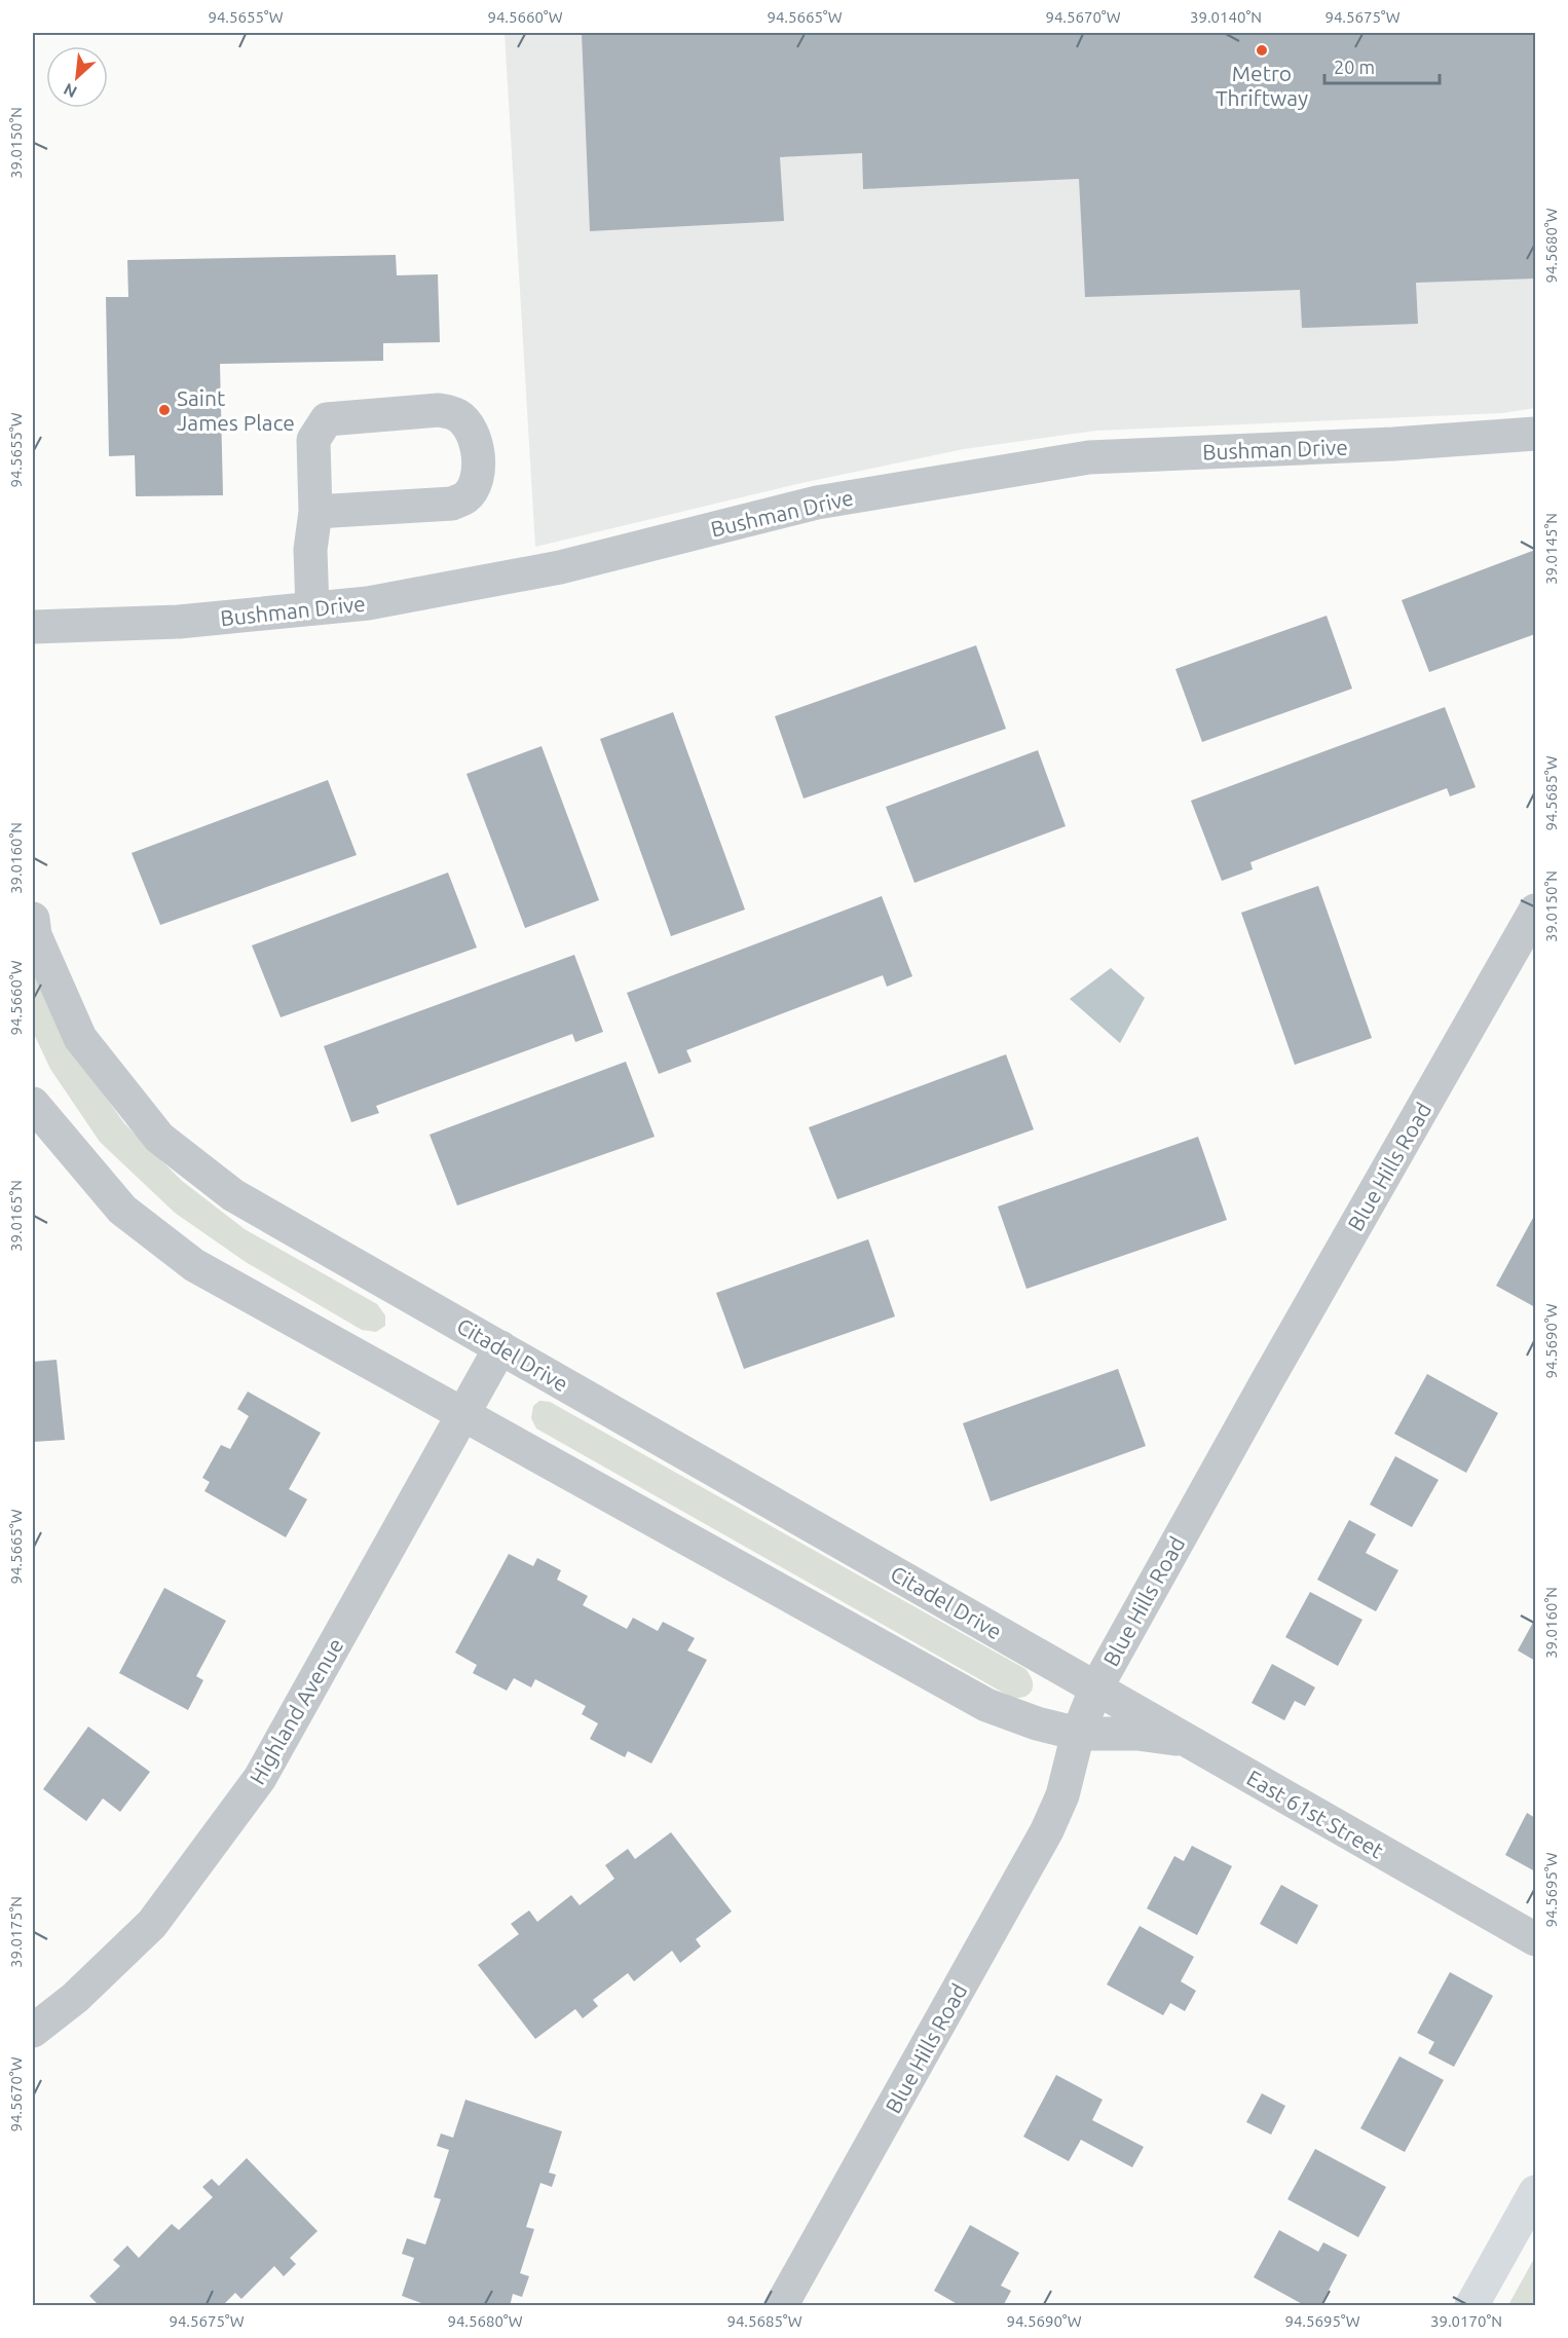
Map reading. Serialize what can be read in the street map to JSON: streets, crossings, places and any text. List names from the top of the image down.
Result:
{
  "streets": {
    "street": [
      "Bushman Drive",
      "Blue Hills Road",
      "Citadel Drive",
      "Highland Avenue",
      "East 61st Street"
    ]
  },
  "crossings": [
    ["Blue Hills Road", "Citadel Drive"],
    ["Blue Hills Road", "East 61st Street"],
    ["Citadel Drive", "Highland Avenue"],
    ["Citadel Drive", "East 61st Street"]
  ],
  "places": ["Metro Thriftway", "Saint James Place"],
  "scale_bar": "20 m",
  "north": "bottom left",
  "coordinates": [
    "94.5655°W",
    "94.5660°W",
    "94.5665°W",
    "94.5670°W",
    "39.0140°N",
    "94.5675°W",
    "39.0150°N",
    "94.5680°W",
    "39.0145°N",
    "94.5685°W",
    "39.0160°N",
    "39.0165°N",
    "94.5690°W",
    "94.5695°W",
    "39.0175°N",
    "39.0170°N"
  ]
}
